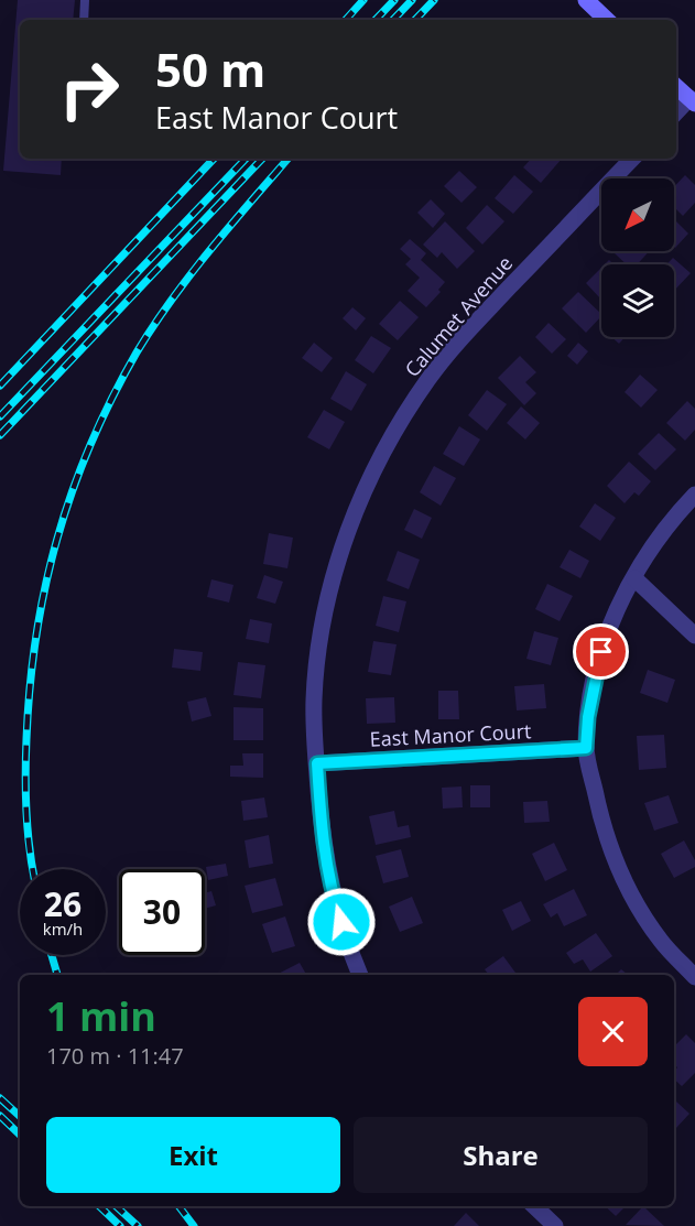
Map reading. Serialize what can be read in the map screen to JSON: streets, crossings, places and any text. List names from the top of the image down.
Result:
{
  "streets": {
    "street": ["Calumet Avenue", "East Manor Court"]
  },
  "crossings": [
    ["Calumet Avenue", "East Manor Court"]
  ],
  "north": "bottom left",
  "page": {
    "turn": ["50 m", "East Manor Court"],
    "speed": "26 km/h",
    "limit": "30",
    "heading": ["1 min", "170 m · 11:47"],
    "buttons": ["Exit", "Share"]
  }
}
